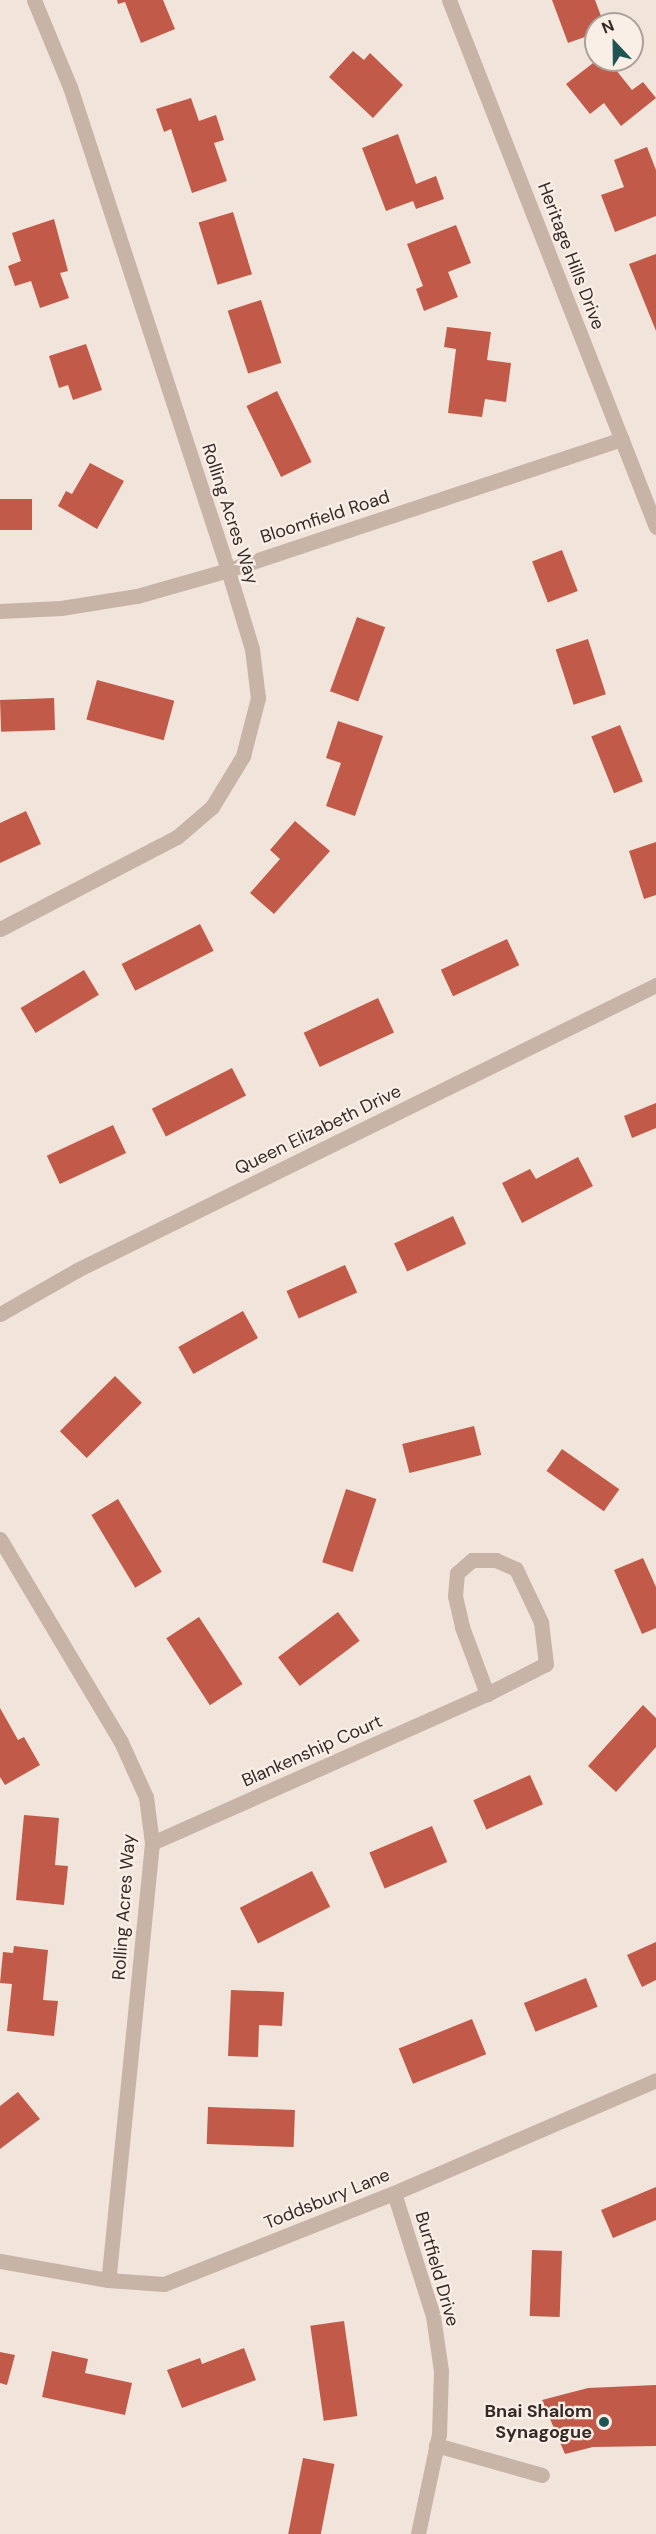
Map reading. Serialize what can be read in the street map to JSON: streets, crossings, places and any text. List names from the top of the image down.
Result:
{
  "streets": {
    "street": [
      "Heritage Hills Drive",
      "Rolling Acres Way",
      "Bloomfield Road",
      "Queen Elizabeth Drive",
      "Blankenship Court",
      "Toddsbury Lane",
      "Burtfield Drive"
    ]
  },
  "crossings": [
    ["Heritage Hills Drive", "Bloomfield Road"],
    ["Rolling Acres Way", "Bloomfield Road"],
    ["Rolling Acres Way", "Blankenship Court"],
    ["Rolling Acres Way", "Toddsbury Lane"],
    ["Toddsbury Lane", "Burtfield Drive"]
  ],
  "places": ["Bnai Shalom Synagogue"],
  "north": "top"
}
